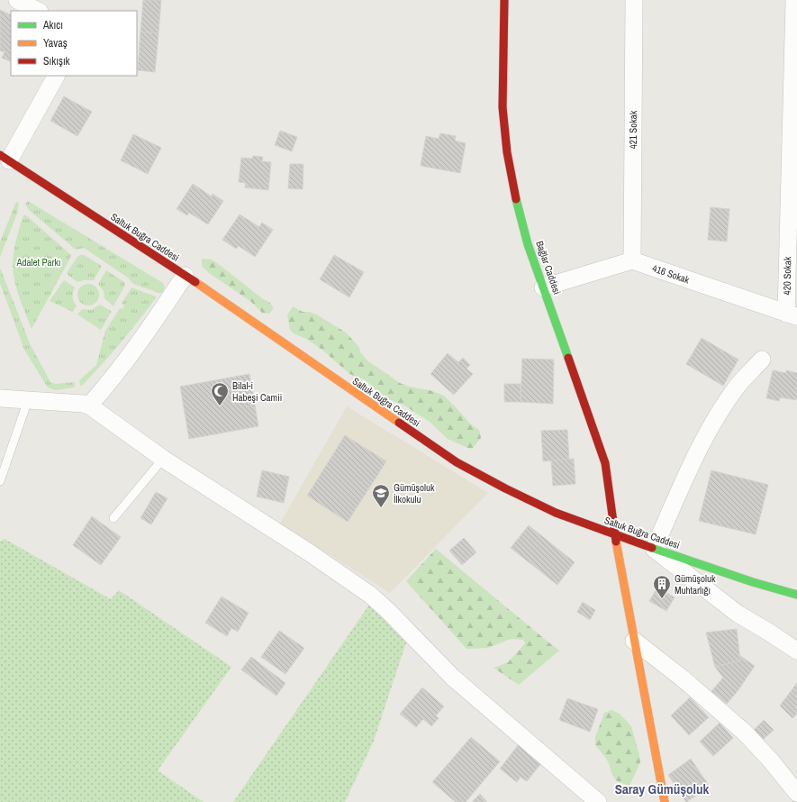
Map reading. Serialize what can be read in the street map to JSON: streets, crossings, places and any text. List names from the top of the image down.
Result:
{
  "streets": {
    "street": [
      "421 Sokak",
      "Saltuk Buğra Caddesi",
      "Bağlar Caddesi",
      "416 Sokak",
      "420 Sokak"
    ]
  },
  "crossings": [
    ["421 Sokak", "416 Sokak"],
    ["Saltuk Buğra Caddesi", "Bağlar Caddesi"],
    ["416 Sokak", "420 Sokak"]
  ],
  "districts": ["Saray Gümüşoluk"],
  "parks": ["Adalet Parkı"],
  "places": {
    "mosque": ["Bilal-i Habeşi Camii"],
    "school or university": ["Gümüşoluk İlkokulu"],
    "building": ["Gümüşoluk Muhtarlığı"]
  },
  "legend": ["Akıcı", "Yavaş", "Sıkışık"]
}
